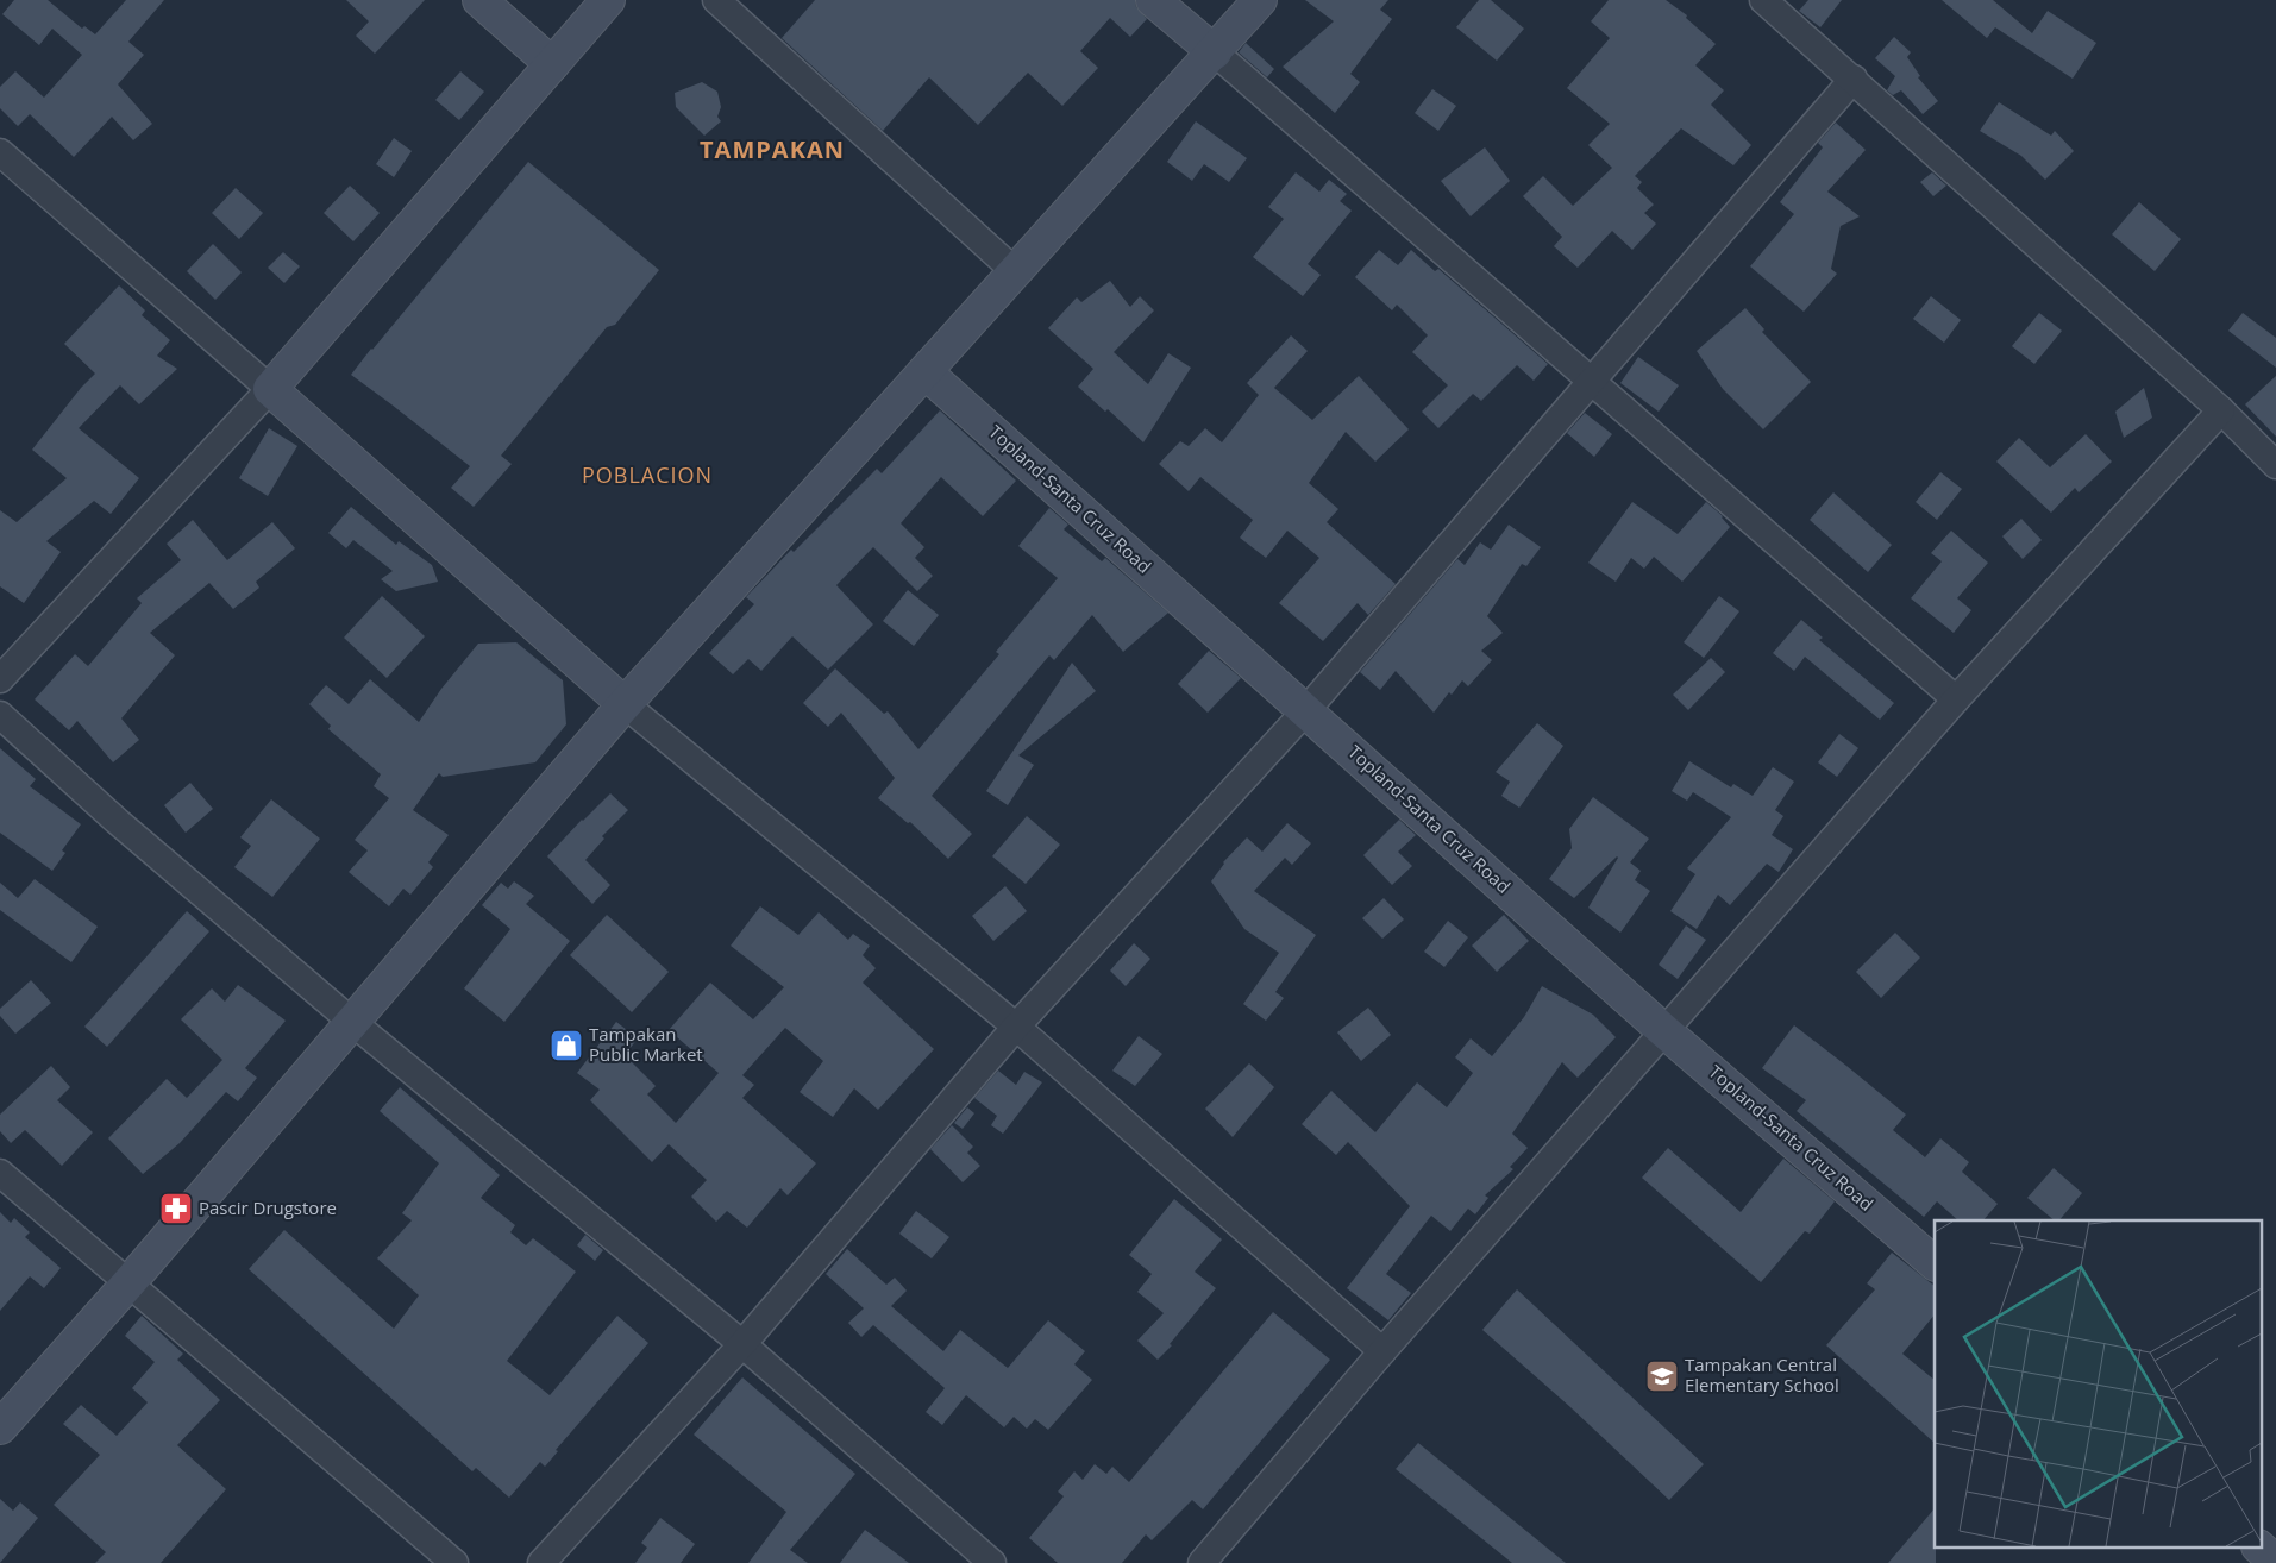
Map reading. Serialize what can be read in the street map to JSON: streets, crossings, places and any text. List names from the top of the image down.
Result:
{
  "streets": {
    "main road": ["Topland-Santa Cruz Road"]
  },
  "districts": ["TAMPAKAN", "POBLACION"],
  "places": {
    "shop": ["Tampakan Public Market"],
    "pharmacy": ["Pascir Drugstore"],
    "school or university": ["Tampakan Central Elementary School"]
  }
}
